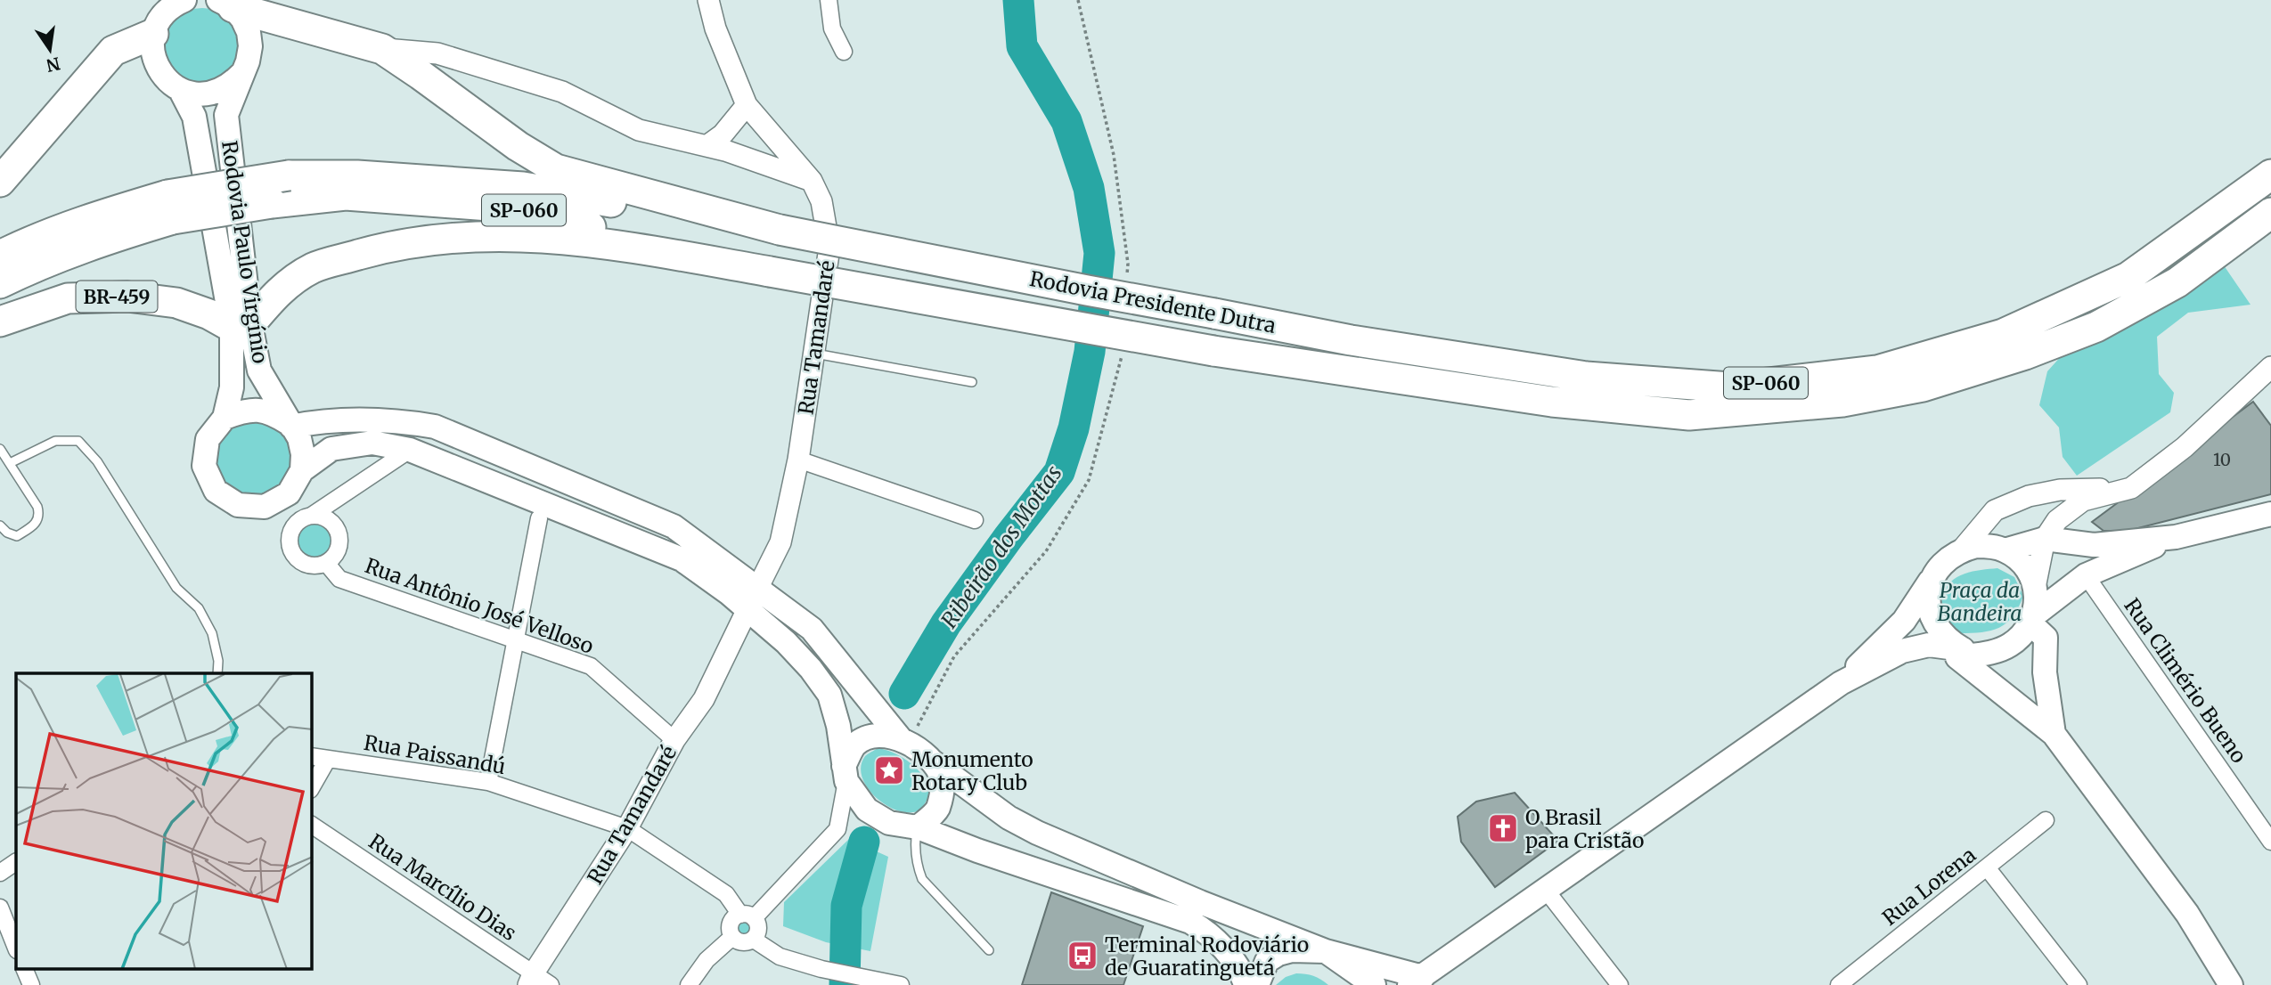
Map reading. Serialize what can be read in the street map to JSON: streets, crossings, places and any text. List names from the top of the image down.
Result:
{
  "streets": {
    "highway": ["SP-060", "BR-459", "Rodovia Presidente Dutra"],
    "main road": ["Rodovia Paulo Virgínio"],
    "street": [
      "Rua Tamandaré",
      "Rua Antônio José Velloso",
      "Rua Climério Bueno",
      "Rua Paissandú",
      "Rua Lorena",
      "Rua Marcílio Dias"
    ]
  },
  "crossings": [
    ["Rodovia Paulo Virgínio", "BR-459"],
    ["Rua Tamandaré", "Rua Antônio José Velloso"],
    ["Rua Tamandaré", "Rua Paissandú"],
    ["Rua Tamandaré", "Rua Marcílio Dias"]
  ],
  "water": ["Ribeirão dos Mottas"],
  "parks": ["Praça da Bandeira"],
  "places": {
    "place": ["Monumento Rotary Club"],
    "church": ["O Brasil para Cristão"],
    "bus stop": ["Terminal Rodoviário de Guaratinguetá"]
  },
  "house_numbers": ["10"],
  "north": "bottom"
}
